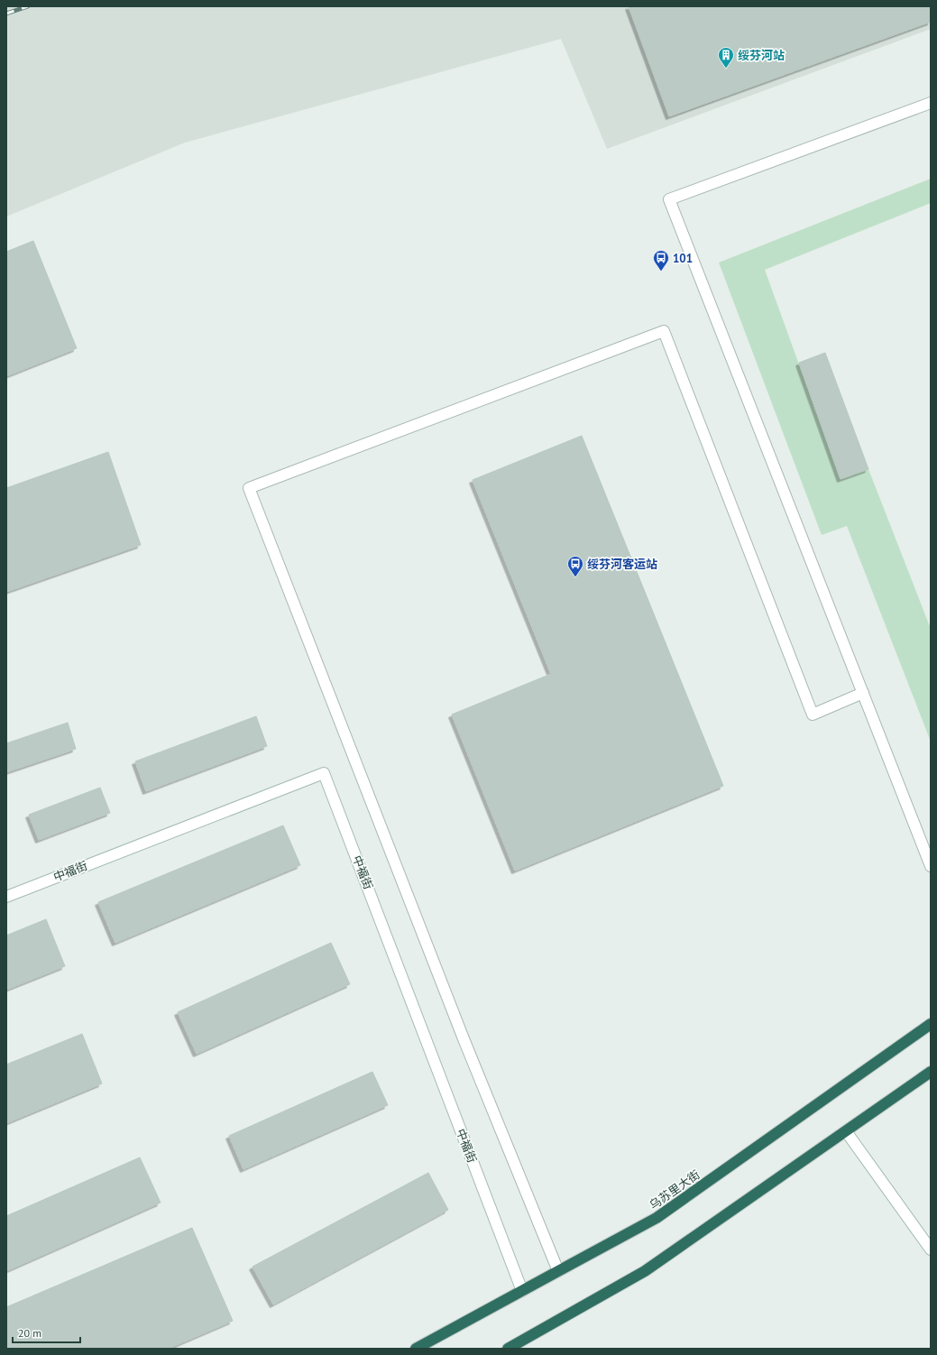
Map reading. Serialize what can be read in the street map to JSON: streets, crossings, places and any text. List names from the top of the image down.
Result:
{
  "streets": {
    "highway": ["乌苏里大街"],
    "street": ["中福街"]
  },
  "crossings": [
    ["中福街", "乌苏里大街"]
  ],
  "places": {
    "building": ["绥芬河站"],
    "bus stop": ["101", "绥芬河客运站"]
  },
  "scale_bar": "20 m"
}
